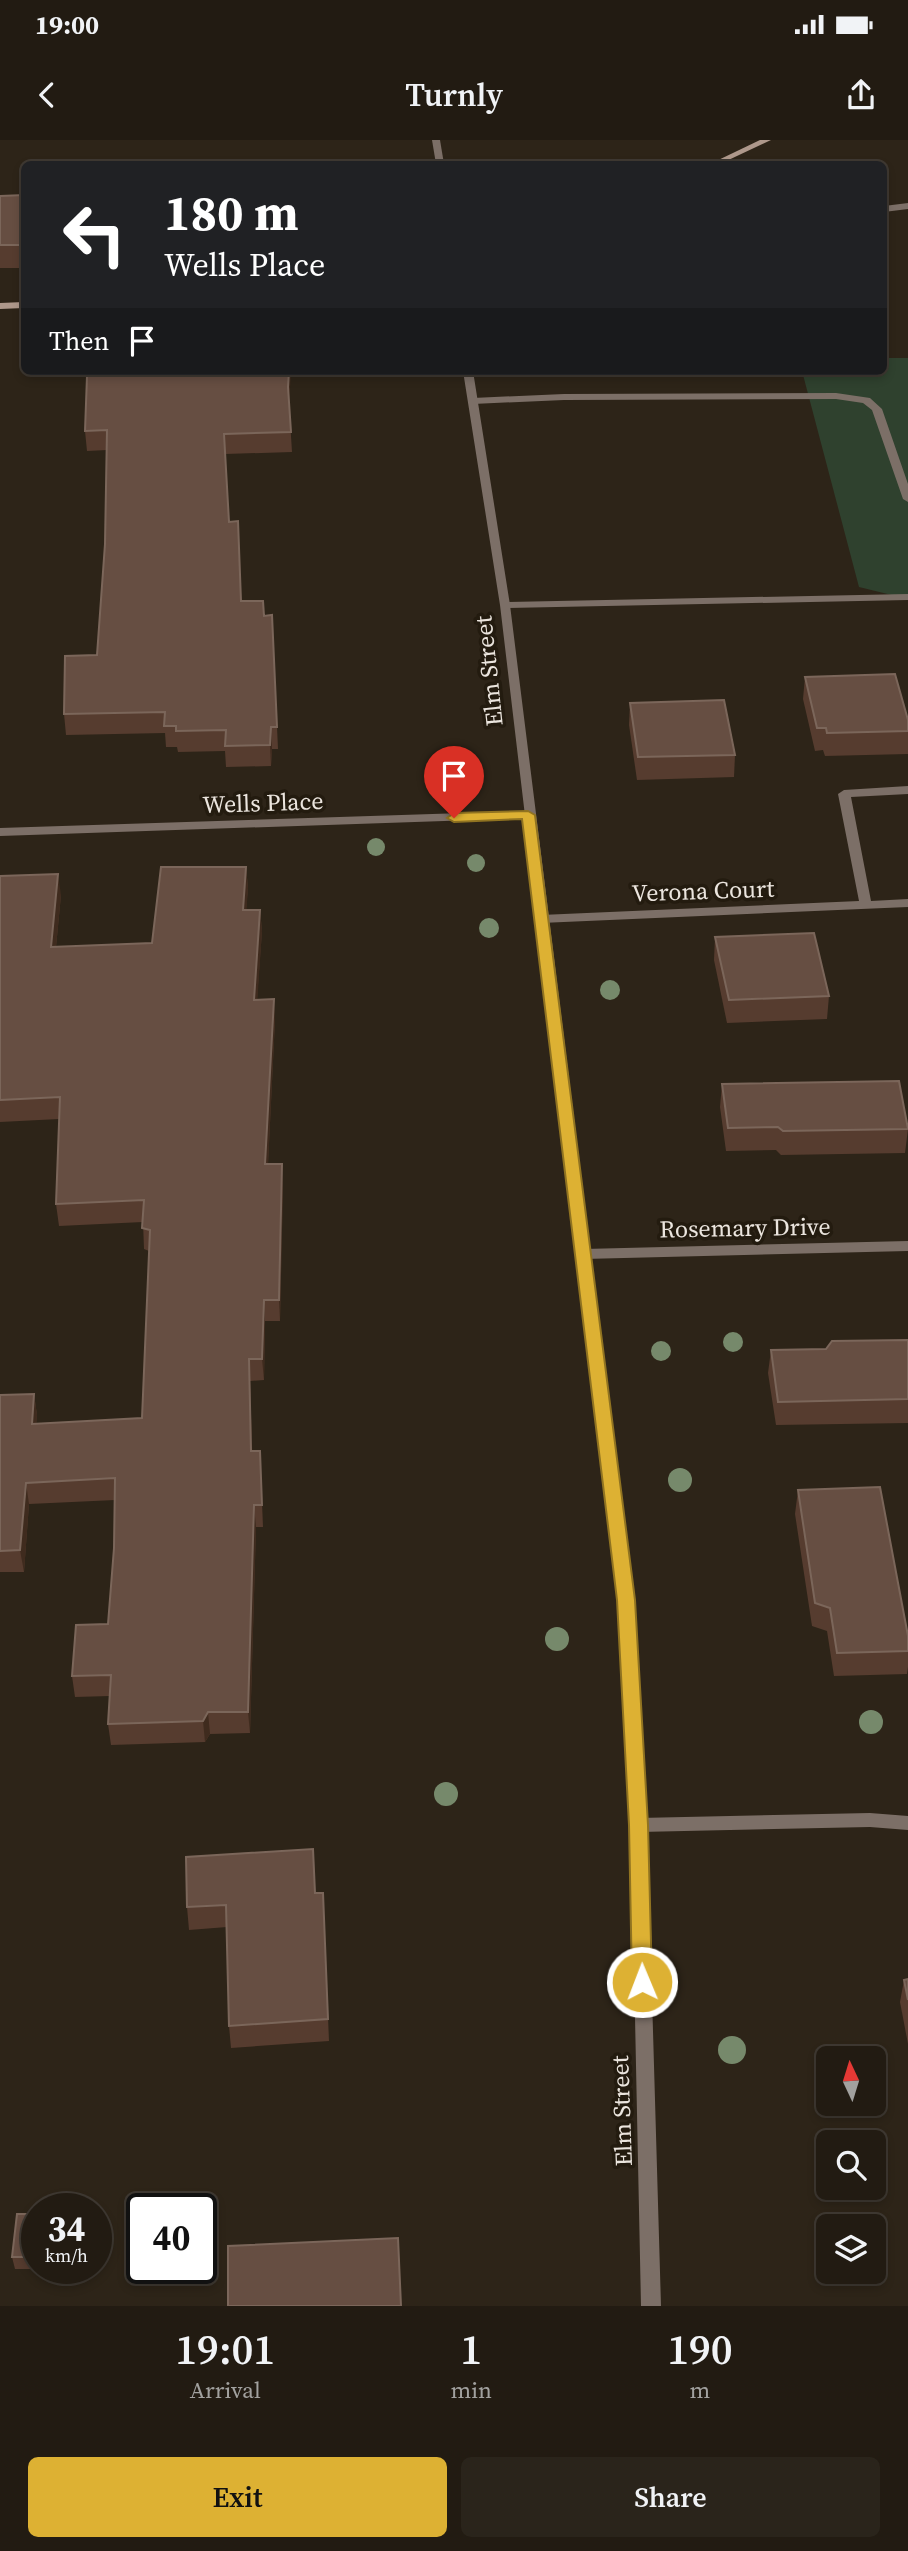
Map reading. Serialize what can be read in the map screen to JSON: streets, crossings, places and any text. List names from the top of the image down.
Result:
{
  "streets": {
    "street": [
      "Elm Street",
      "Wells Place",
      "Verona Court",
      "Rosemary Drive"
    ]
  },
  "crossings": [
    ["Elm Street", "Wells Place"],
    ["Elm Street", "Verona Court"],
    ["Elm Street", "Rosemary Drive"]
  ],
  "north": "top",
  "page": {
    "status": "19:00",
    "header": "Turnly",
    "turn": ["180 m", "Wells Place"],
    "then": "Then",
    "speed": "34 km/h",
    "limit": "40",
    "eta": [
      "19:01",
      "Arrival",
      "1",
      "min",
      "190",
      "m"
    ],
    "buttons": ["Exit", "Share"]
  }
}
